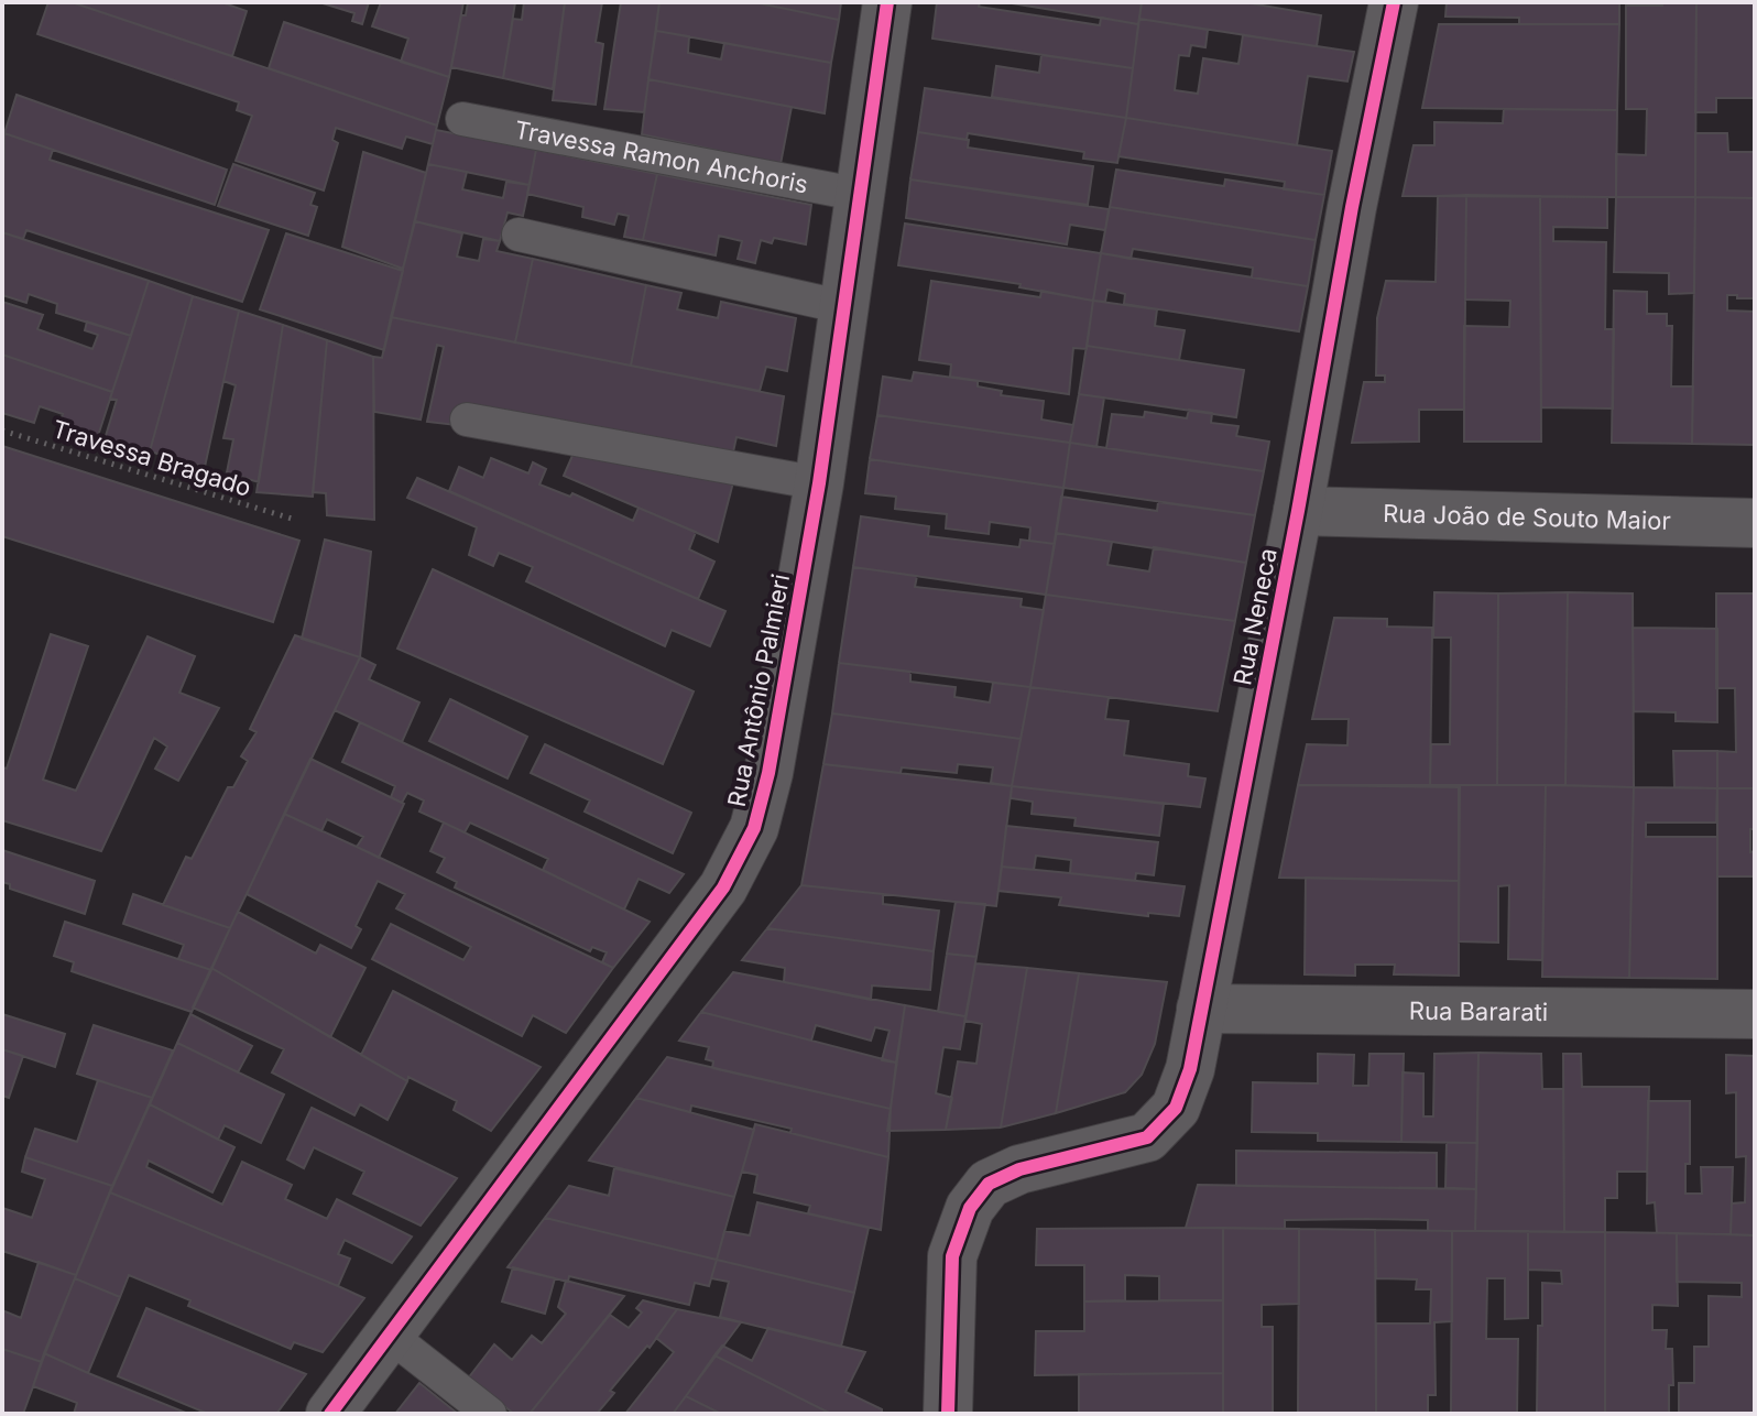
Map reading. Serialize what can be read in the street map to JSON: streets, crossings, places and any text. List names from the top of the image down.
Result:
{
  "streets": {
    "street": [
      "Rua João de Souto Maior",
      "Rua Neneca",
      "Rua Antônio Palmieri",
      "Rua Bararati"
    ],
    "lane": ["Travessa Ramon Anchoris"],
    "path": ["Travessa Bragado"]
  },
  "crossings": [
    ["Travessa Ramon Anchoris", "Rua Antônio Palmieri"],
    ["Rua João de Souto Maior", "Rua Neneca"],
    ["Rua Neneca", "Rua Bararati"]
  ]
}
